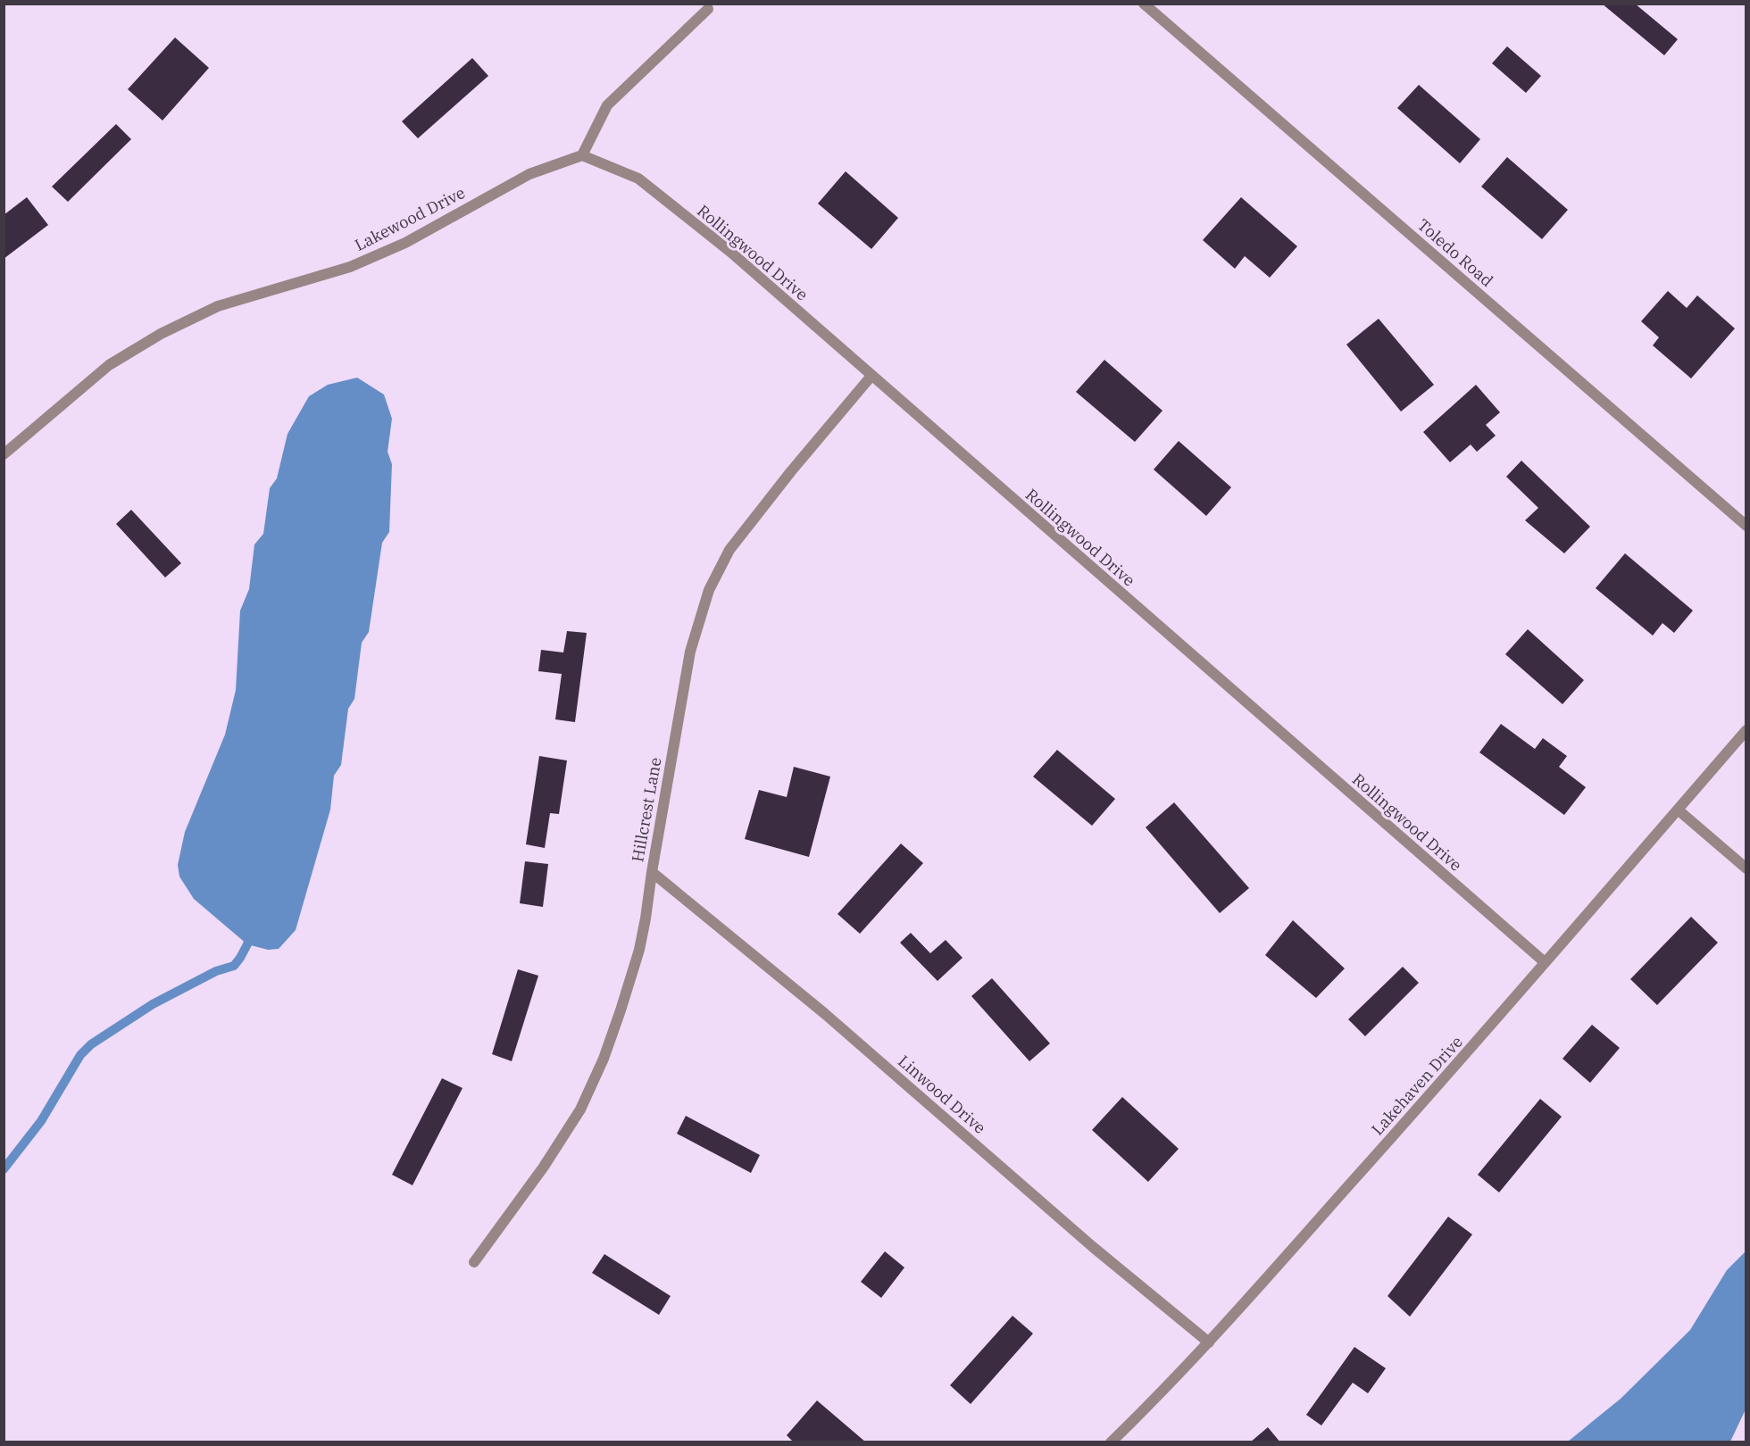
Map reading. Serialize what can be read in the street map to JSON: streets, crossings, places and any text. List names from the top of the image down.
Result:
{
  "streets": {
    "street": [
      "Lakewood Drive",
      "Rollingwood Drive",
      "Toledo Road",
      "Hillcrest Lane",
      "Lakehaven Drive",
      "Linwood Drive"
    ]
  },
  "crossings": [
    ["Lakewood Drive", "Rollingwood Drive"],
    ["Rollingwood Drive", "Hillcrest Lane"],
    ["Rollingwood Drive", "Lakehaven Drive"],
    ["Hillcrest Lane", "Linwood Drive"],
    ["Lakehaven Drive", "Linwood Drive"]
  ]
}
